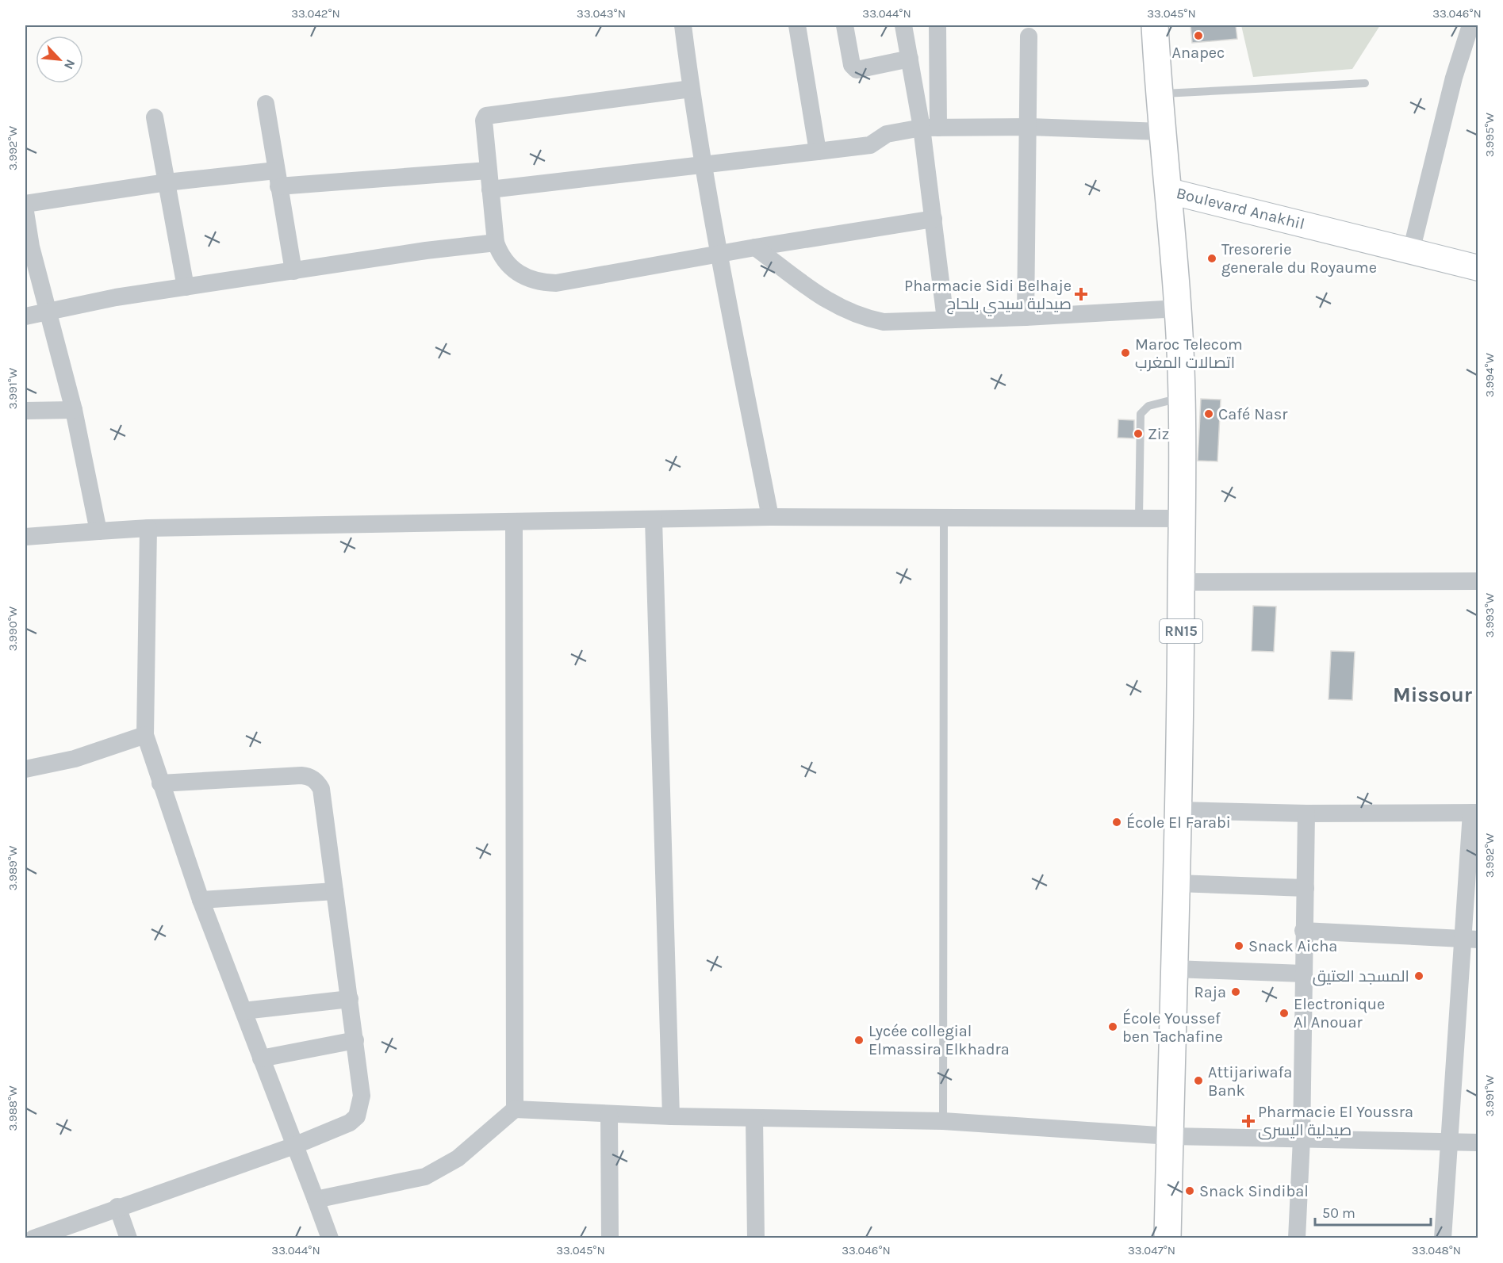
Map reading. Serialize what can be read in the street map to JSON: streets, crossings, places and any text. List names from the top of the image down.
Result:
{
  "streets": {
    "main road": ["RN15"],
    "street": ["Boulevard Anakhil"]
  },
  "crossings": [
    ["Boulevard Anakhil", "RN15"]
  ],
  "districts": ["Missour"],
  "places": {
    "other": [
      "Anapec",
      "Tresorerie generale du Royaume",
      "Maroc Telecom اتصالات المغرب",
      "Café Nasr",
      "Ziz",
      "École El Farabi",
      "Snack Aicha",
      "المسجد العتيق",
      "Raja",
      "Electronique Al Anouar",
      "École Youssef ben Tachafine",
      "Lycée collegial Elmassira Elkhadra",
      "Attijariwafa Bank",
      "Snack Sindibal"
    ],
    "health": ["Pharmacie Sidi Belhaje صيدلية سيدي بلحاج", "Pharmacie El Youssra صيدلية اليسرى"]
  },
  "scale_bar": "50 m",
  "north": "bottom right",
  "coordinates": [
    "33.042°N",
    "33.043°N",
    "33.044°N",
    "33.045°N",
    "33.046°N",
    "3.995°W",
    "3.992°W",
    "3.994°W",
    "3.991°W",
    "3.993°W",
    "3.990°W",
    "3.989°W",
    "3.988°W",
    "33.047°N",
    "33.048°N"
  ]
}
